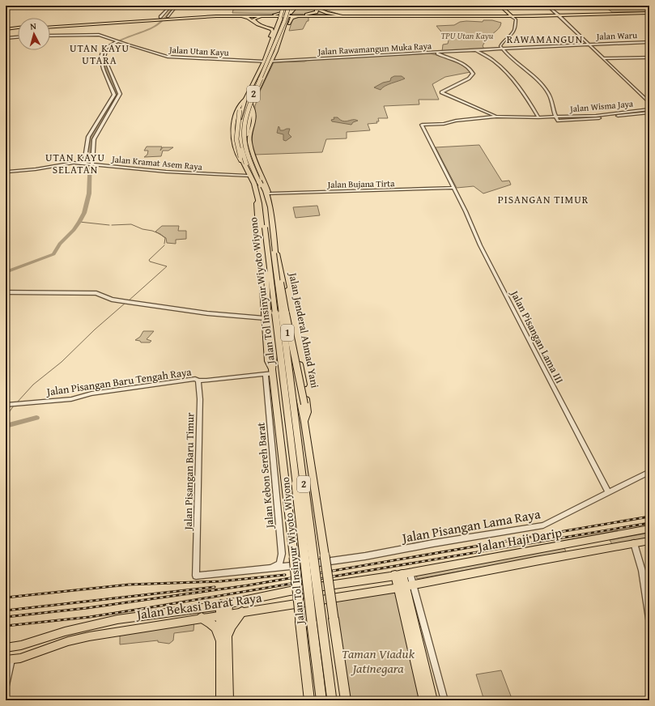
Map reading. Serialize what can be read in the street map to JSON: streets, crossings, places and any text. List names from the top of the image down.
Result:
{
  "streets": {
    "highway": [
      "2",
      "Jalan Tol Insinyur Wiyoto Wiyono",
      "Jalan Jenderal Ahmad Yani",
      "1"
    ],
    "main road": ["Jalan Haji Darip", "Jalan Bekasi Barat Raya"],
    "street": [
      "Jalan Waru",
      "Jalan Rawamangun Muka Raya",
      "Jalan Utan Kayu",
      "Jalan Wisma Jaya",
      "Jalan Kramat Asem Raya",
      "Jalan Bujana Tirta",
      "Jalan Pisangan Lama III",
      "Jalan Pisangan Baru Tengah Raya",
      "Jalan Pisangan Baru Timur",
      "Jalan Kebon Sereh Barat",
      "Jalan Pisangan Lama Raya"
    ]
  },
  "crossings": [
    ["Jalan Waru", "Jalan Rawamangun Muka Raya"],
    ["Jalan Rawamangun Muka Raya", "Jalan Utan Kayu"],
    ["Jalan Rawamangun Muka Raya", "Jalan Jenderal Ahmad Yani"],
    ["Jalan Rawamangun Muka Raya", "1"],
    ["Jalan Utan Kayu", "1"],
    ["Jalan Kramat Asem Raya", "1"],
    ["Jalan Bujana Tirta", "Jalan Jenderal Ahmad Yani"],
    ["Jalan Bujana Tirta", "Jalan Pisangan Lama III"],
    ["Jalan Tol Insinyur Wiyoto Wiyono", "1"],
    ["1", "Jalan Pisangan Baru Tengah Raya"],
    ["1", "Jalan Kebon Sereh Barat"],
    ["Jalan Pisangan Lama III", "Jalan Pisangan Lama Raya"],
    ["Jalan Pisangan Baru Tengah Raya", "Jalan Pisangan Baru Timur"],
    ["Jalan Pisangan Baru Tengah Raya", "Jalan Kebon Sereh Barat"],
    ["Jalan Pisangan Baru Timur", "Jalan Kebon Sereh Barat"],
    ["Jalan Pisangan Baru Timur", "Jalan Pisangan Lama Raya"],
    ["Jalan Kebon Sereh Barat", "Jalan Pisangan Lama Raya"],
    ["Jalan Haji Darip", "Jalan Bekasi Barat Raya"]
  ],
  "districts": [
    "RAWAMANGUN",
    "UTAN KAYU UTARA",
    "UTAN KAYU SELATAN",
    "PISANGAN TIMUR"
  ],
  "parks": ["TPU Utan Kayu", "Taman Viaduk Jatinegara"],
  "north": "top"
}
